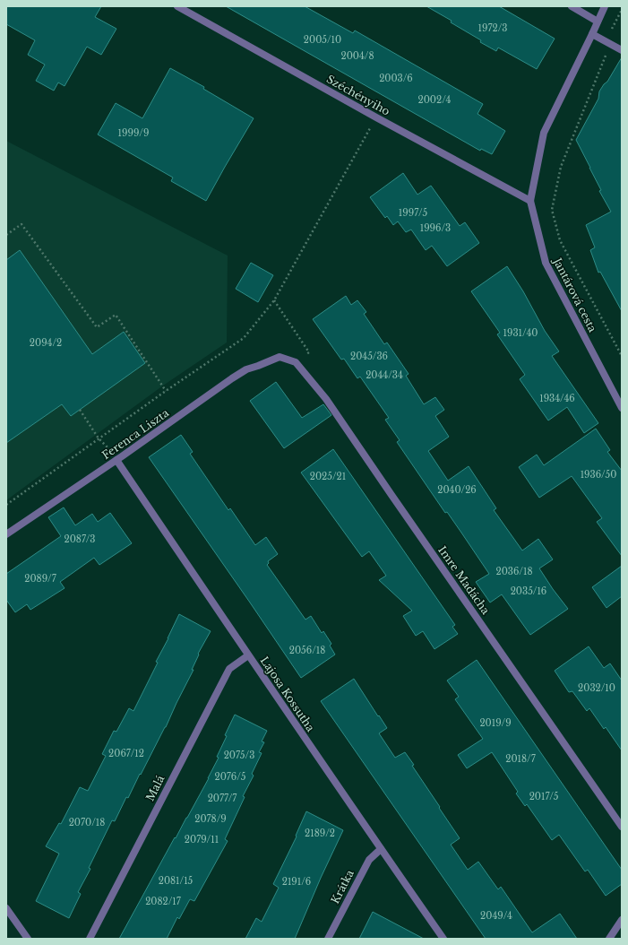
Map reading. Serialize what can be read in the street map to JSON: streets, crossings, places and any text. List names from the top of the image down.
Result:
{
  "streets": {
    "street": [
      "Széchényiho",
      "Jantárová cesta",
      "Ferenca Liszta",
      "Imre Madácha",
      "Lajosa Kossutha",
      "Malá",
      "Krátka"
    ]
  },
  "crossings": [
    ["Széchényiho", "Jantárová cesta"],
    ["Ferenca Liszta", "Imre Madácha"],
    ["Ferenca Liszta", "Lajosa Kossutha"],
    ["Lajosa Kossutha", "Malá"],
    ["Lajosa Kossutha", "Krátka"]
  ],
  "house_numbers": [
    "1972/3",
    "2005/10",
    "2004/8",
    "2003/6",
    "2002/4",
    "1999/9",
    "1997/5",
    "1996/3",
    "1931/40",
    "2094/2",
    "2045/36",
    "2044/34",
    "1934/46",
    "1936/50",
    "2025/21",
    "2040/26",
    "2087/3",
    "2036/18",
    "2089/7",
    "2035/16",
    "2056/18",
    "2032/10",
    "2019/9",
    "2067/12",
    "2075/3",
    "2018/7",
    "2076/5",
    "2017/5",
    "2077/7",
    "2078/9",
    "2070/18",
    "2189/2",
    "2079/11",
    "2081/15",
    "2191/6",
    "2082/17",
    "2049/4"
  ]
}
